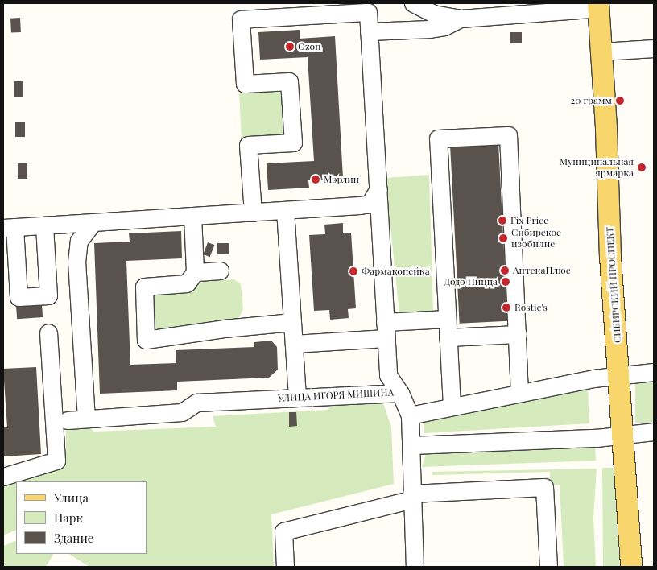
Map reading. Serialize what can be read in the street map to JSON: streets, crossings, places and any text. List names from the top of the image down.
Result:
{
  "streets": {
    "main road": ["СИБИРСКИЙ ПРОСПЕКТ"],
    "street": ["УЛИЦА ИГОРЯ МИШИНА"]
  },
  "places": [
    "Ozon",
    "20 грамм",
    "Муниципальная ярмарка",
    "Мэрлин",
    "Fix Price",
    "Сибирское изобилие",
    "АптекаПлюс",
    "Фармакопейка",
    "Додо Пицца",
    "Rostic's"
  ],
  "legend": ["Улица", "Парк", "Здание"]
}
